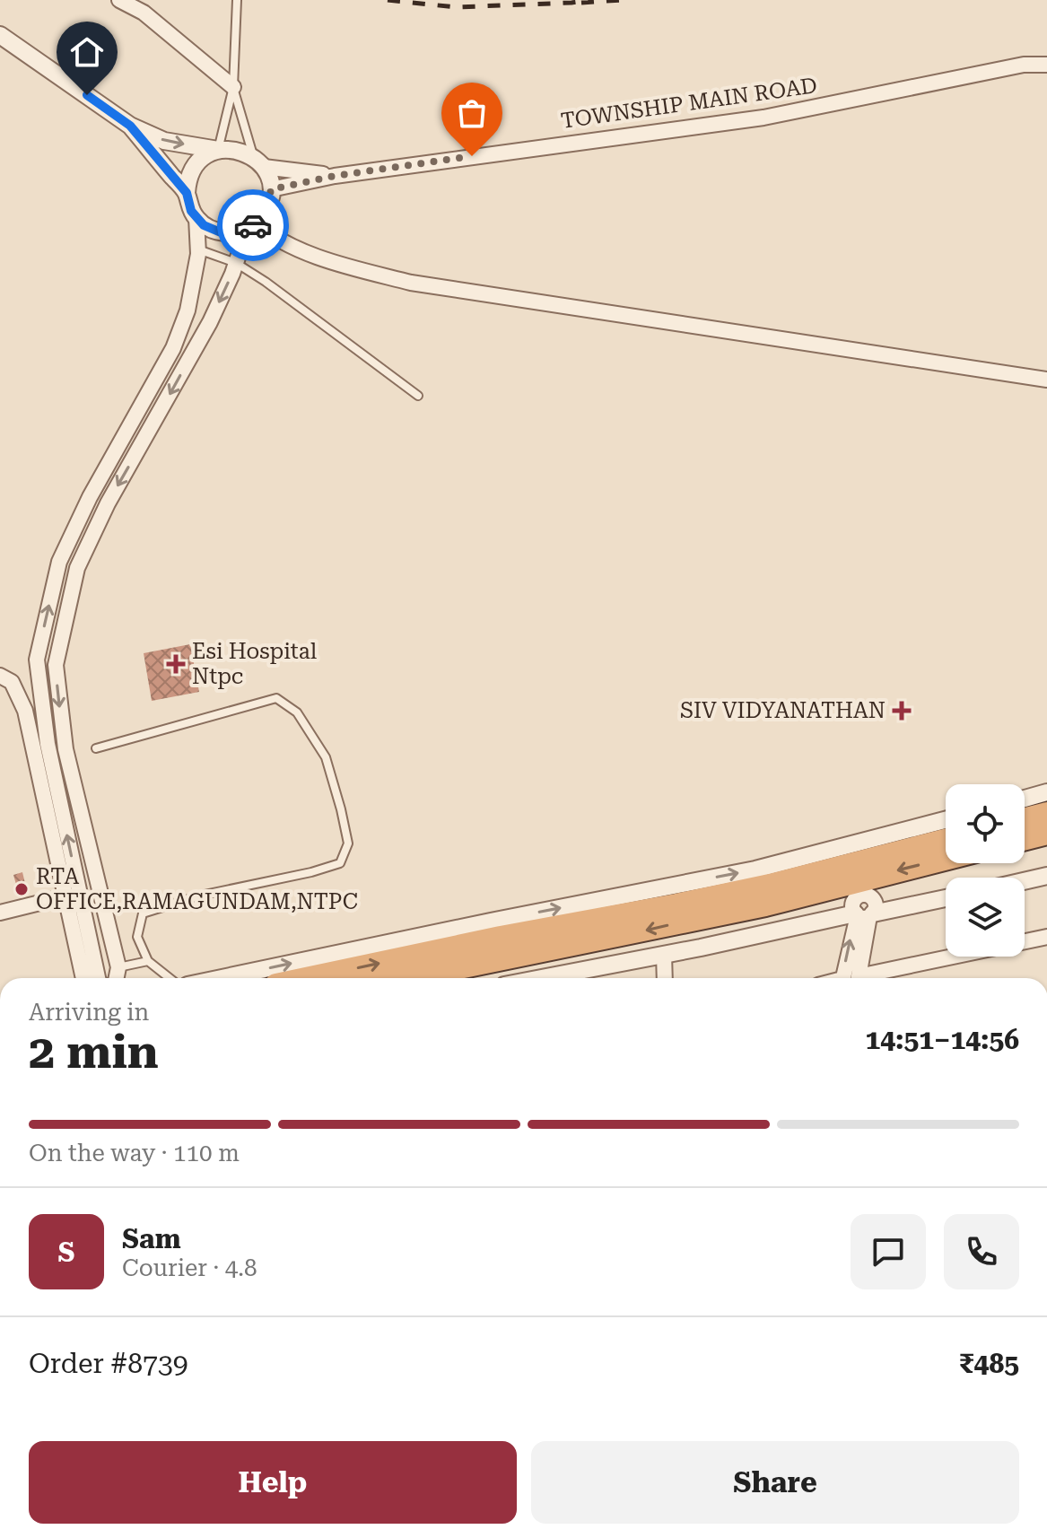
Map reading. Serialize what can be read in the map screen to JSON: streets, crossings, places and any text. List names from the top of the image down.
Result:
{
  "streets": {
    "street": ["TOWNSHIP MAIN ROAD"]
  },
  "places": {
    "health": ["Esi Hospital Ntpc", "SIV VIDYANATHAN"],
    "other": ["RTA OFFICE,RAMAGUNDAM,NTPC"]
  },
  "page": {
    "heading": ["2 min", "Arriving in", "14:51–14:56"],
    "panel": [
      "Sam",
      "Courier · 4.8",
      "Order #8739",
      "₹485"
    ],
    "bar": "On the way · 110 m",
    "round": "S",
    "buttons": ["Help", "Share"]
  }
}
